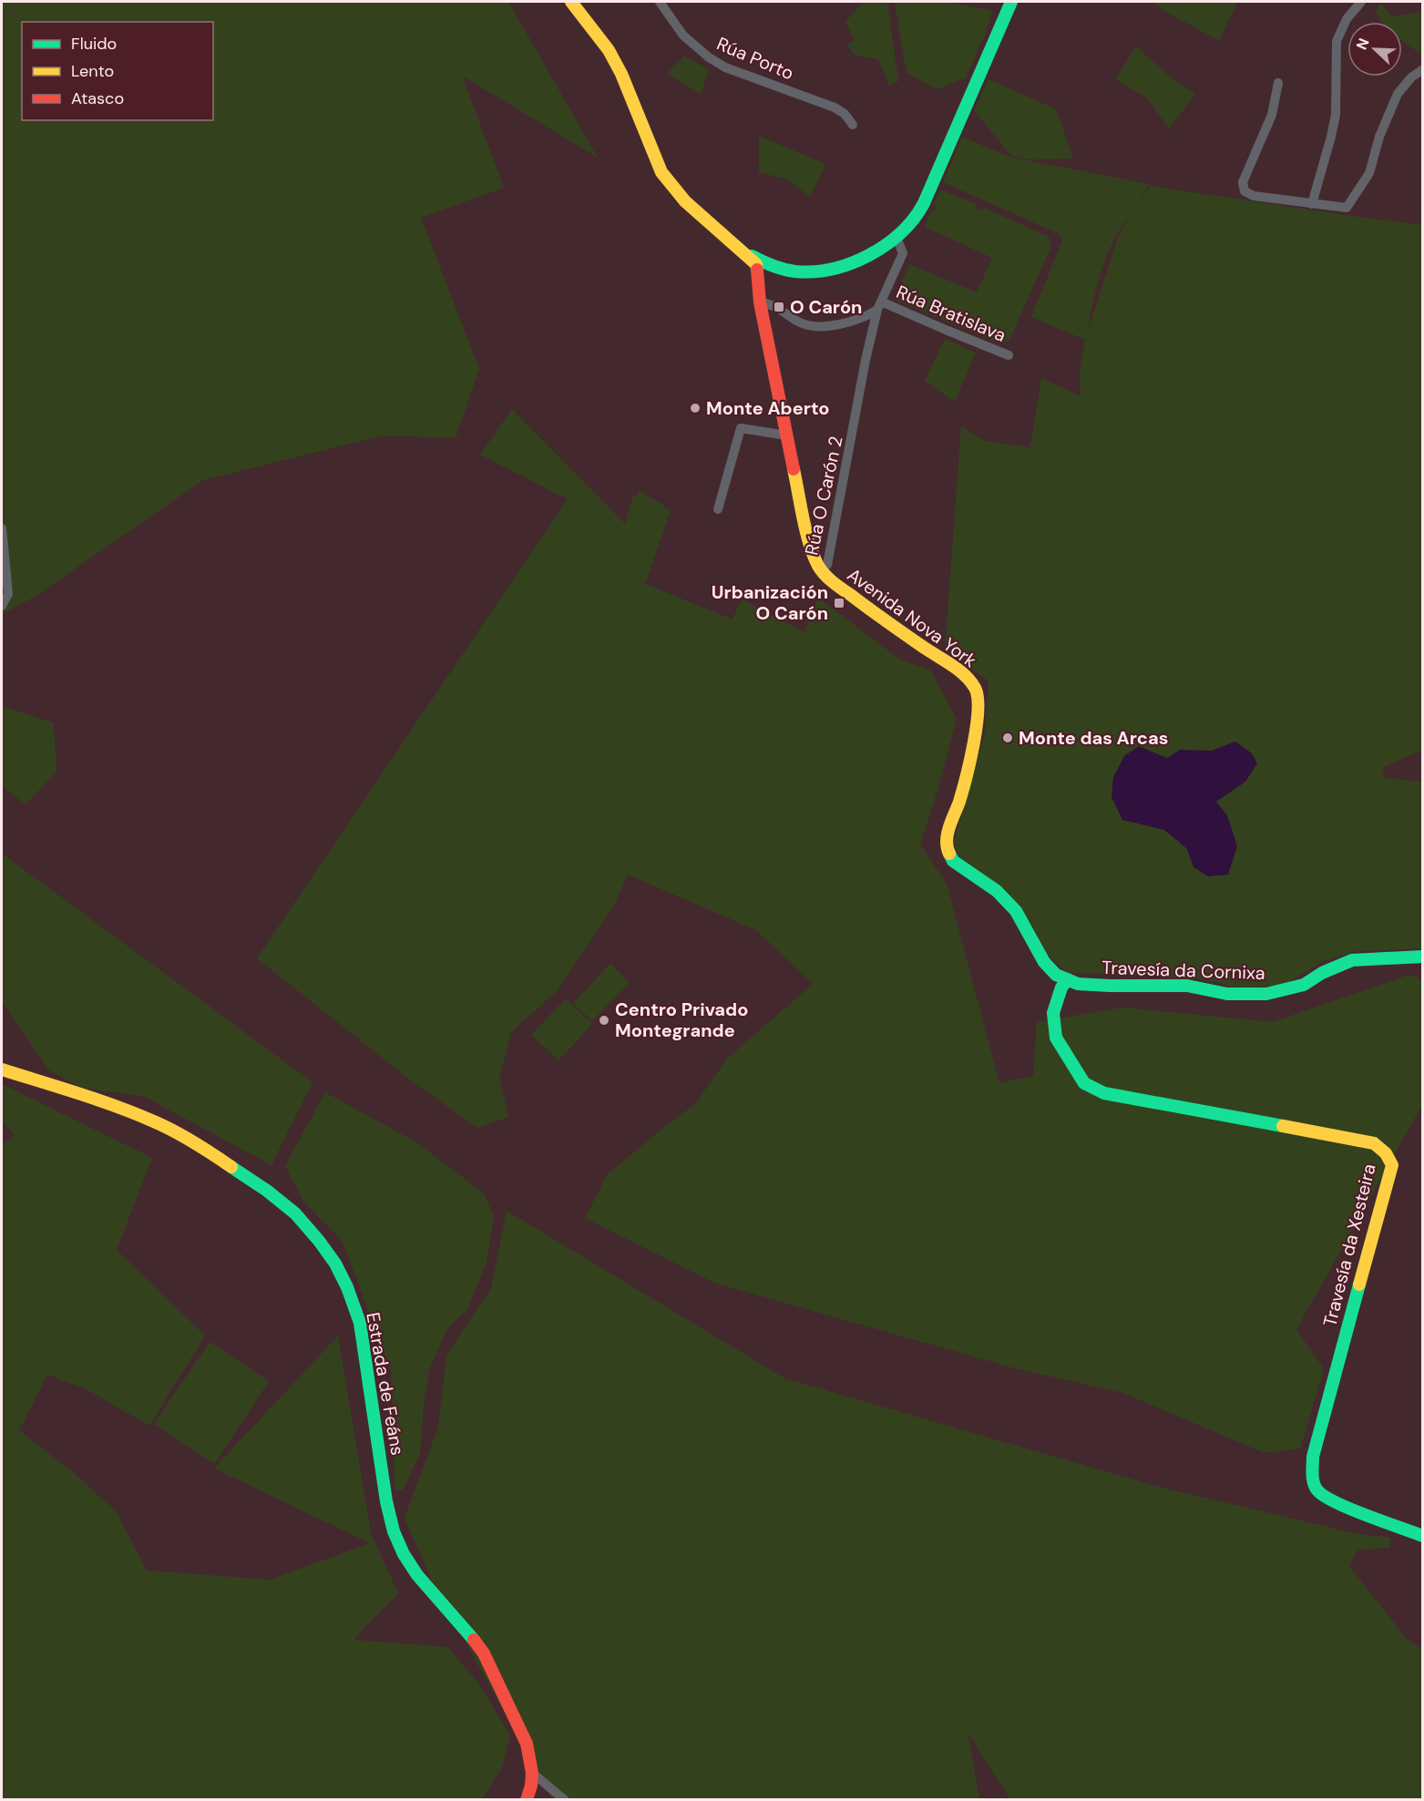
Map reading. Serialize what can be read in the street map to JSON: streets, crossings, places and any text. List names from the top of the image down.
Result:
{
  "streets": {
    "street": [
      "Rúa Porto",
      "Rúa Bratislava",
      "Rúa O Carón 2",
      "Avenida Nova York",
      "Travesía da Cornixa",
      "Travesía da Xesteira",
      "Estrada de Feáns"
    ]
  },
  "crossings": [
    ["Rúa Bratislava", "Rúa O Carón 2"],
    ["Rúa O Carón 2", "Avenida Nova York"],
    ["Avenida Nova York", "Travesía da Cornixa"],
    ["Avenida Nova York", "Travesía da Xesteira"],
    ["Travesía da Cornixa", "Travesía da Xesteira"]
  ],
  "places": {
    "transit": ["O Carón", "Urbanización O Carón"],
    "other": ["Monte Aberto", "Monte das Arcas", "Centro Privado Montegrande"]
  },
  "legend": ["Fluido", "Lento", "Atasco"],
  "north": "top left"
}
